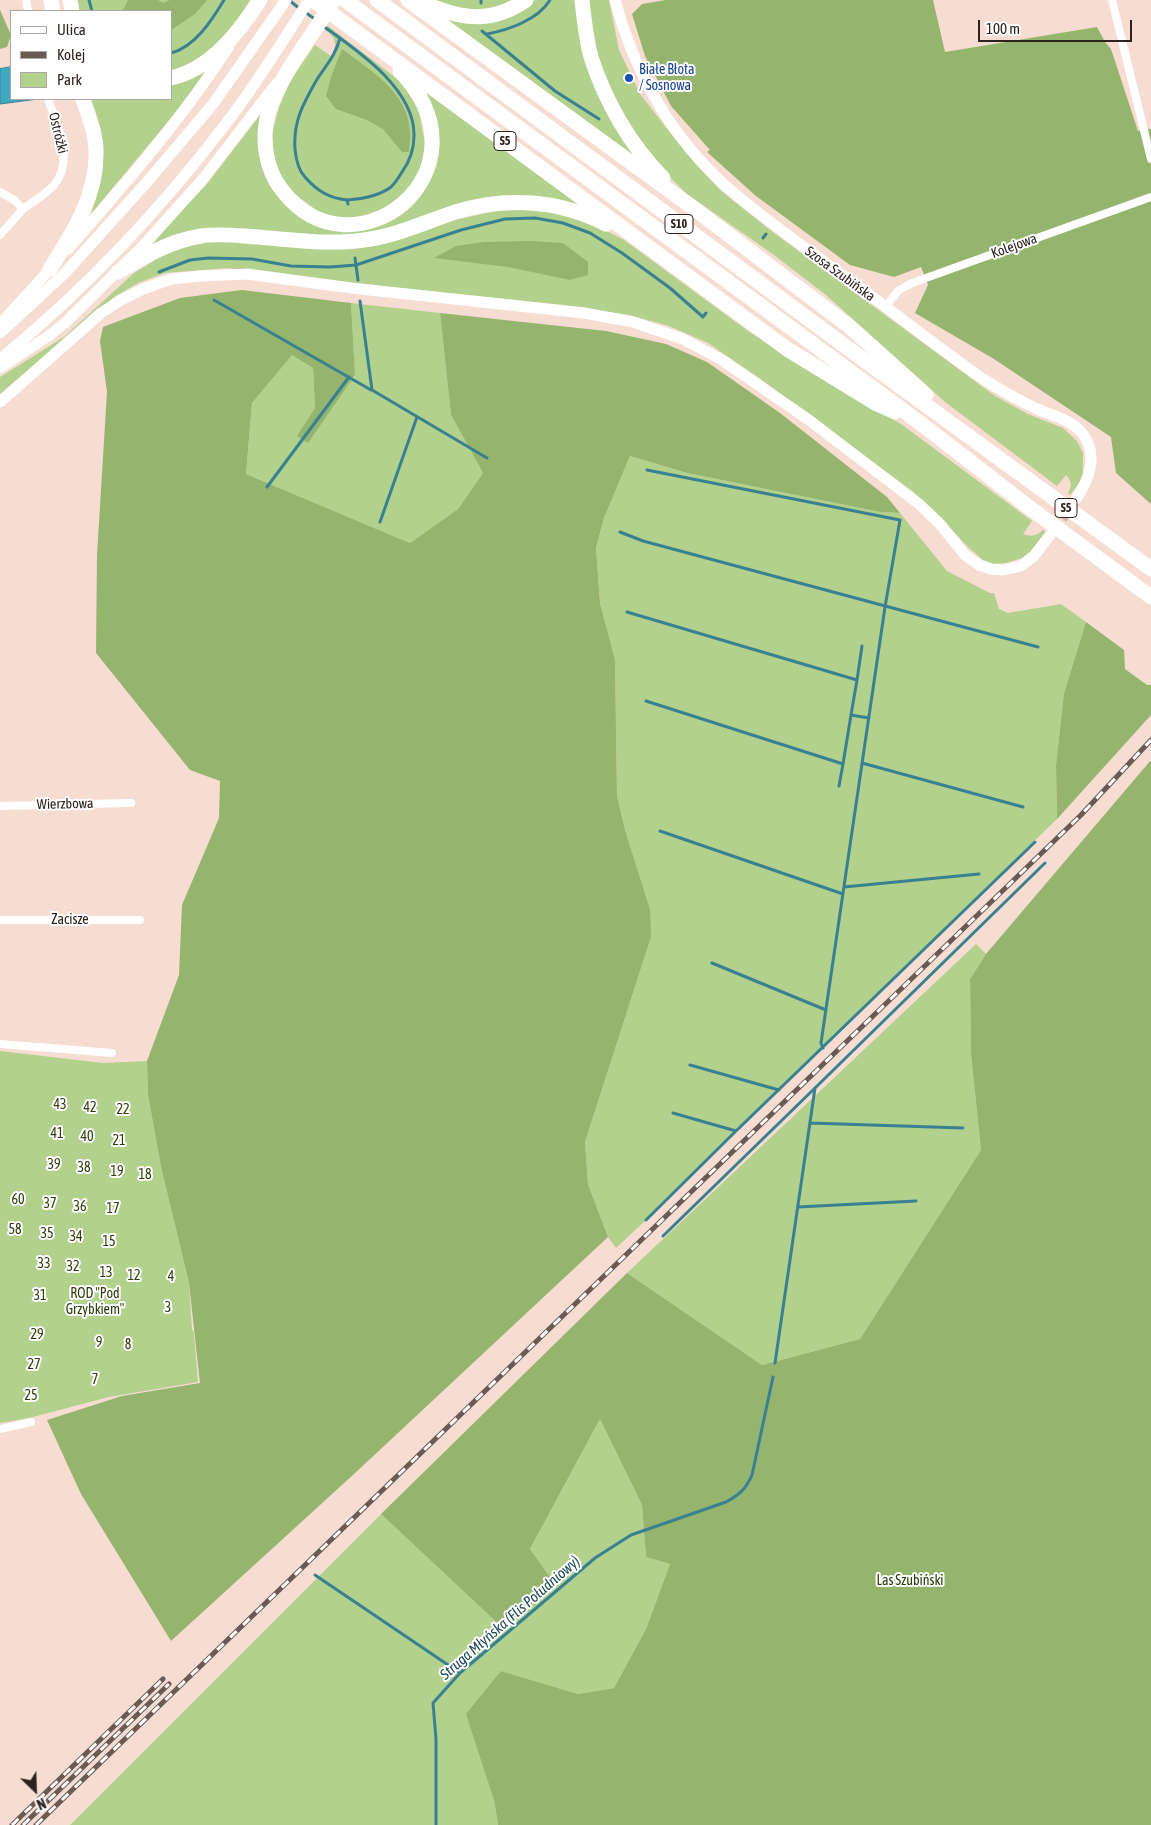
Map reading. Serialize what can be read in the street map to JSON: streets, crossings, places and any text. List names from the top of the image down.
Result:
{
  "streets": {
    "highway": ["S5", "S10"],
    "street": [
      "Ostróżki",
      "Kolejowa",
      "Szosa Szubińska",
      "Wierzbowa",
      "Zacisze"
    ]
  },
  "crossings": [
    ["S5", "S10"],
    ["Kolejowa", "Szosa Szubińska"]
  ],
  "water": ["Struga Młyńska (Flis Południowy)"],
  "parks": [
    "43",
    "42",
    "22",
    "41",
    "40",
    "21",
    "39",
    "38",
    "19",
    "18",
    "60",
    "37",
    "36",
    "17",
    "58",
    "35",
    "34",
    "15",
    "33",
    "32",
    "13",
    "12",
    "4",
    "ROD \"Pod Grzybkiem\"",
    "31",
    "3",
    "29",
    "9",
    "8",
    "27",
    "7",
    "25",
    "Las Szubiński"
  ],
  "places": ["Białe Błota / Sosnowa"],
  "legend": ["Ulica", "Kolej", "Park"],
  "scale_bar": "100 m",
  "north": "bottom right"
}
